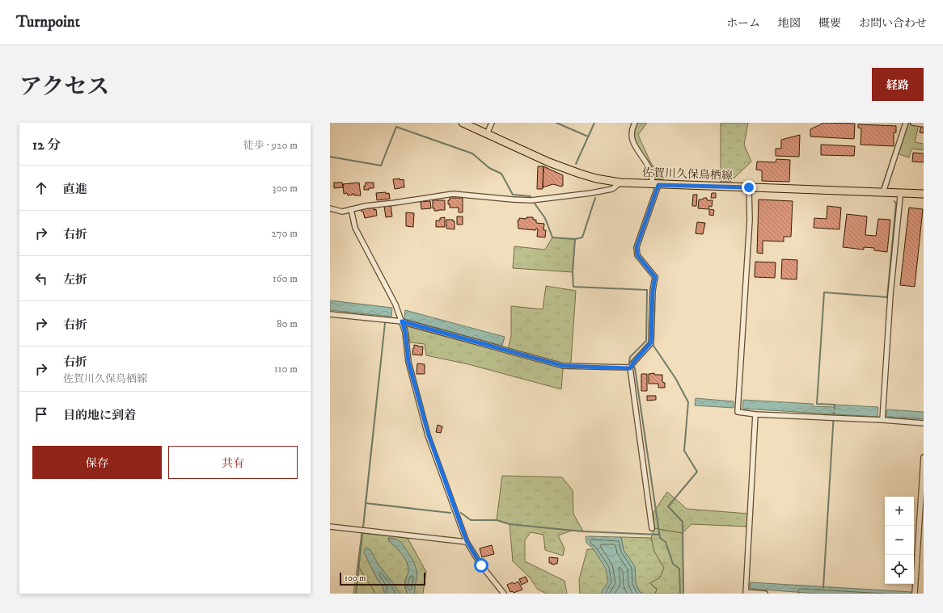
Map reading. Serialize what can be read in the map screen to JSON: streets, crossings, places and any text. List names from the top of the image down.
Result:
{
  "streets": {
    "main road": ["佐賀川久保鳥栖線"]
  },
  "scale_bar": "100 m",
  "page": {
    "header": "Turnpoint",
    "nav": [
      "ホーム",
      "地図",
      "概要",
      "お問い合わせ"
    ],
    "title": "アクセス",
    "buttons": [
      "経路",
      ["保存", "共有"]
    ],
    "heading": ["12 分", "徒歩 · 920 m"],
    "list": [
      ["直進", "300 m"],
      ["右折", "270 m"],
      ["左折", "160 m"],
      ["右折", "80 m"],
      ["右折", "佐賀川久保鳥栖線", "110 m"],
      "目的地に到着"
    ],
    "map_buttons": ["+", "−"],
    "scale": "100 m"
  }
}
